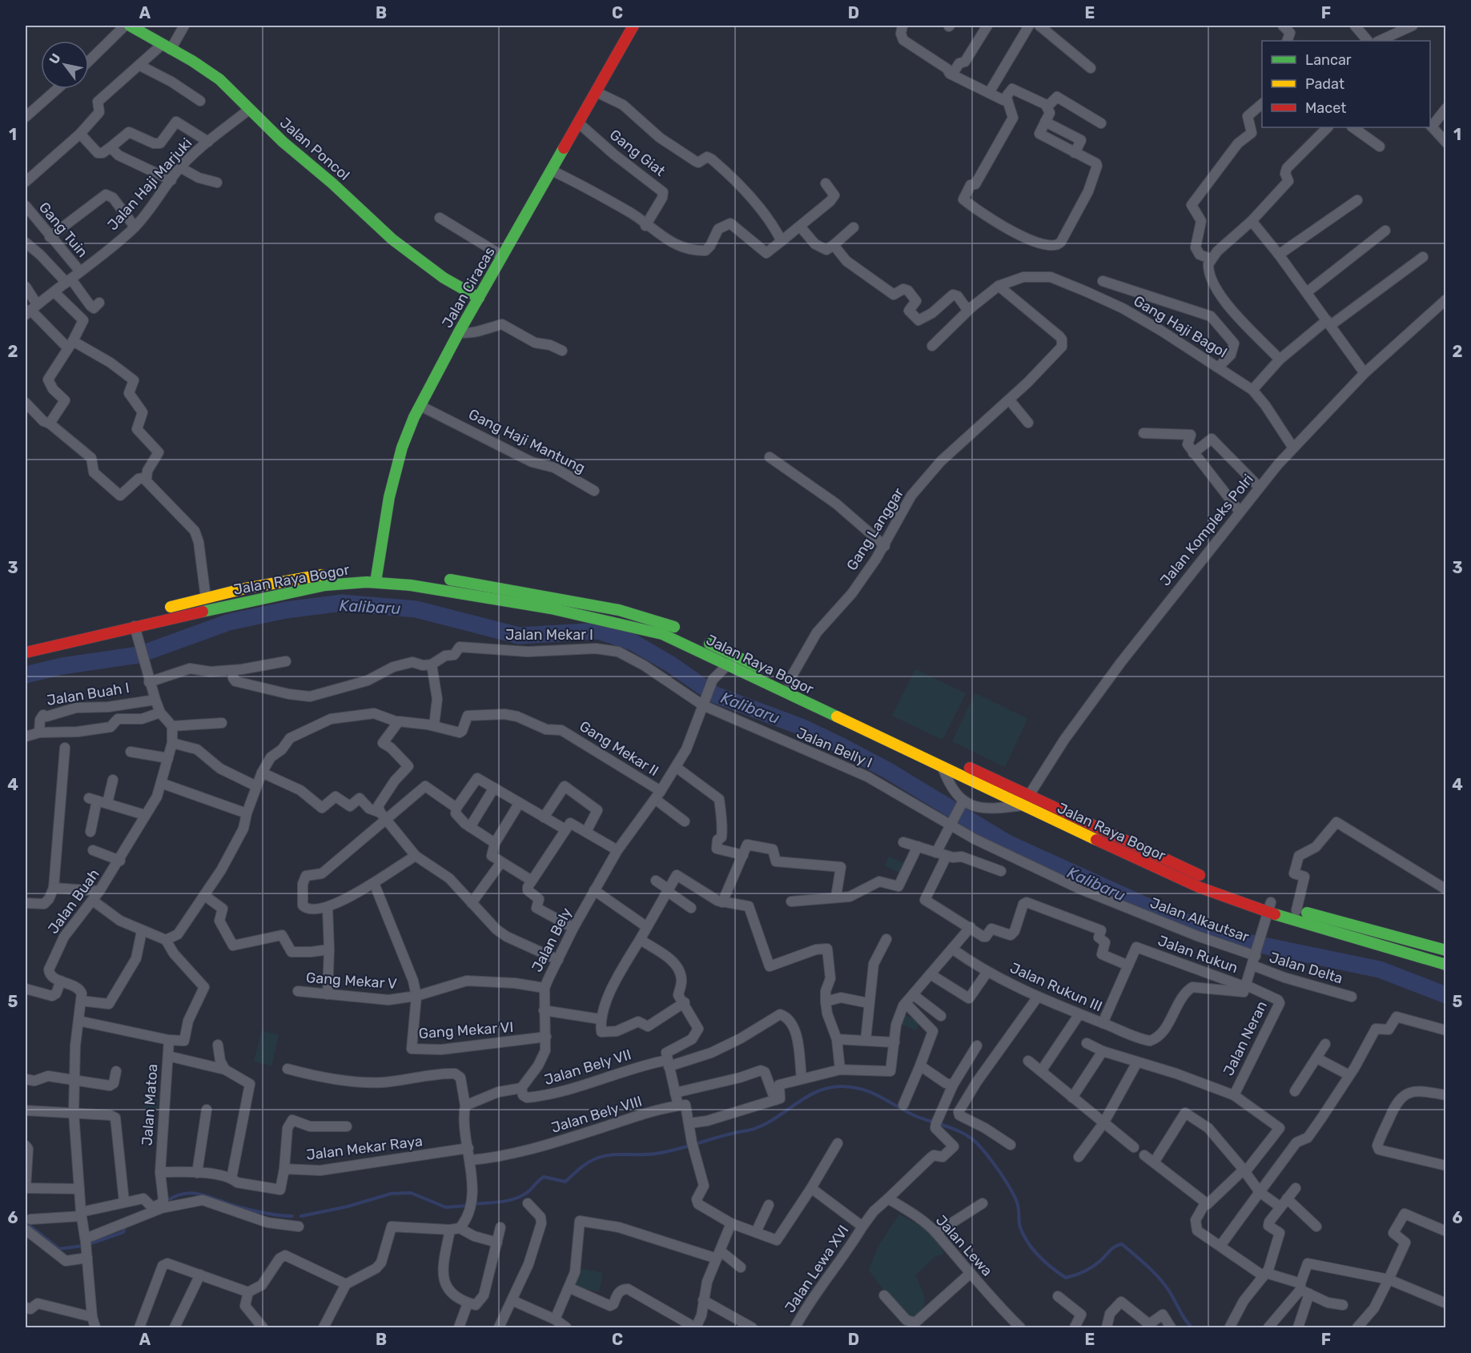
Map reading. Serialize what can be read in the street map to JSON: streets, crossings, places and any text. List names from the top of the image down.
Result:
{
  "streets": {
    "main road": ["Jalan Poncol", "Jalan Ciracas", "Jalan Raya Bogor"],
    "street": [
      "Gang Giat",
      "Jalan Haji Marjuki",
      "Gang Tuin",
      "Gang Haji Bagol",
      "Gang Haji Mantung",
      "Gang Langgar",
      "Jalan Kompleks Polri",
      "Jalan Mekar I",
      "Jalan Buah I",
      "Jalan Belly I",
      "Gang Mekar II",
      "Jalan Buah",
      "Jalan Alkautsar",
      "Jalan Bely",
      "Jalan Rukun",
      "Jalan Delta",
      "Gang Mekar V",
      "Jalan Rukun III",
      "Gang Mekar VI",
      "Jalan Neran",
      "Jalan Bely VII",
      "Jalan Matoa",
      "Jalan Bely VIII",
      "Jalan Mekar Raya",
      "Jalan Lewa",
      "Jalan Lewa XVI"
    ]
  },
  "crossings": [
    ["Jalan Poncol", "Jalan Haji Marjuki"],
    ["Jalan Poncol", "Jalan Ciracas"],
    ["Gang Giat", "Jalan Ciracas"],
    ["Jalan Haji Marjuki", "Gang Tuin"],
    ["Jalan Ciracas", "Gang Haji Mantung"],
    ["Jalan Ciracas", "Jalan Raya Bogor"],
    ["Gang Haji Bagol", "Gang Langgar"],
    ["Gang Haji Bagol", "Jalan Kompleks Polri"],
    ["Gang Langgar", "Jalan Raya Bogor"],
    ["Jalan Kompleks Polri", "Jalan Raya Bogor"],
    ["Jalan Raya Bogor", "Jalan Bely"],
    ["Jalan Mekar I", "Jalan Belly I"],
    ["Jalan Mekar I", "Jalan Bely"],
    ["Jalan Belly I", "Jalan Alkautsar"],
    ["Jalan Belly I", "Jalan Bely"],
    ["Gang Mekar II", "Jalan Bely"],
    ["Jalan Alkautsar", "Jalan Delta"],
    ["Jalan Bely", "Gang Mekar V"],
    ["Jalan Bely", "Gang Mekar VI"],
    ["Jalan Bely", "Jalan Bely VII"],
    ["Jalan Rukun", "Jalan Rukun III"],
    ["Jalan Rukun", "Jalan Neran"],
    ["Gang Mekar V", "Gang Mekar VI"],
    ["Jalan Rukun III", "Jalan Neran"]
  ],
  "water": ["Kalibaru"],
  "legend": ["Lancar", "Padat", "Macet"],
  "north": "top left",
  "grid": {
    "columns": [
      "A",
      "B",
      "C",
      "D",
      "E",
      "F"
    ],
    "rows": [
      "1",
      "2",
      "3",
      "4",
      "5",
      "6"
    ]
  }
}
